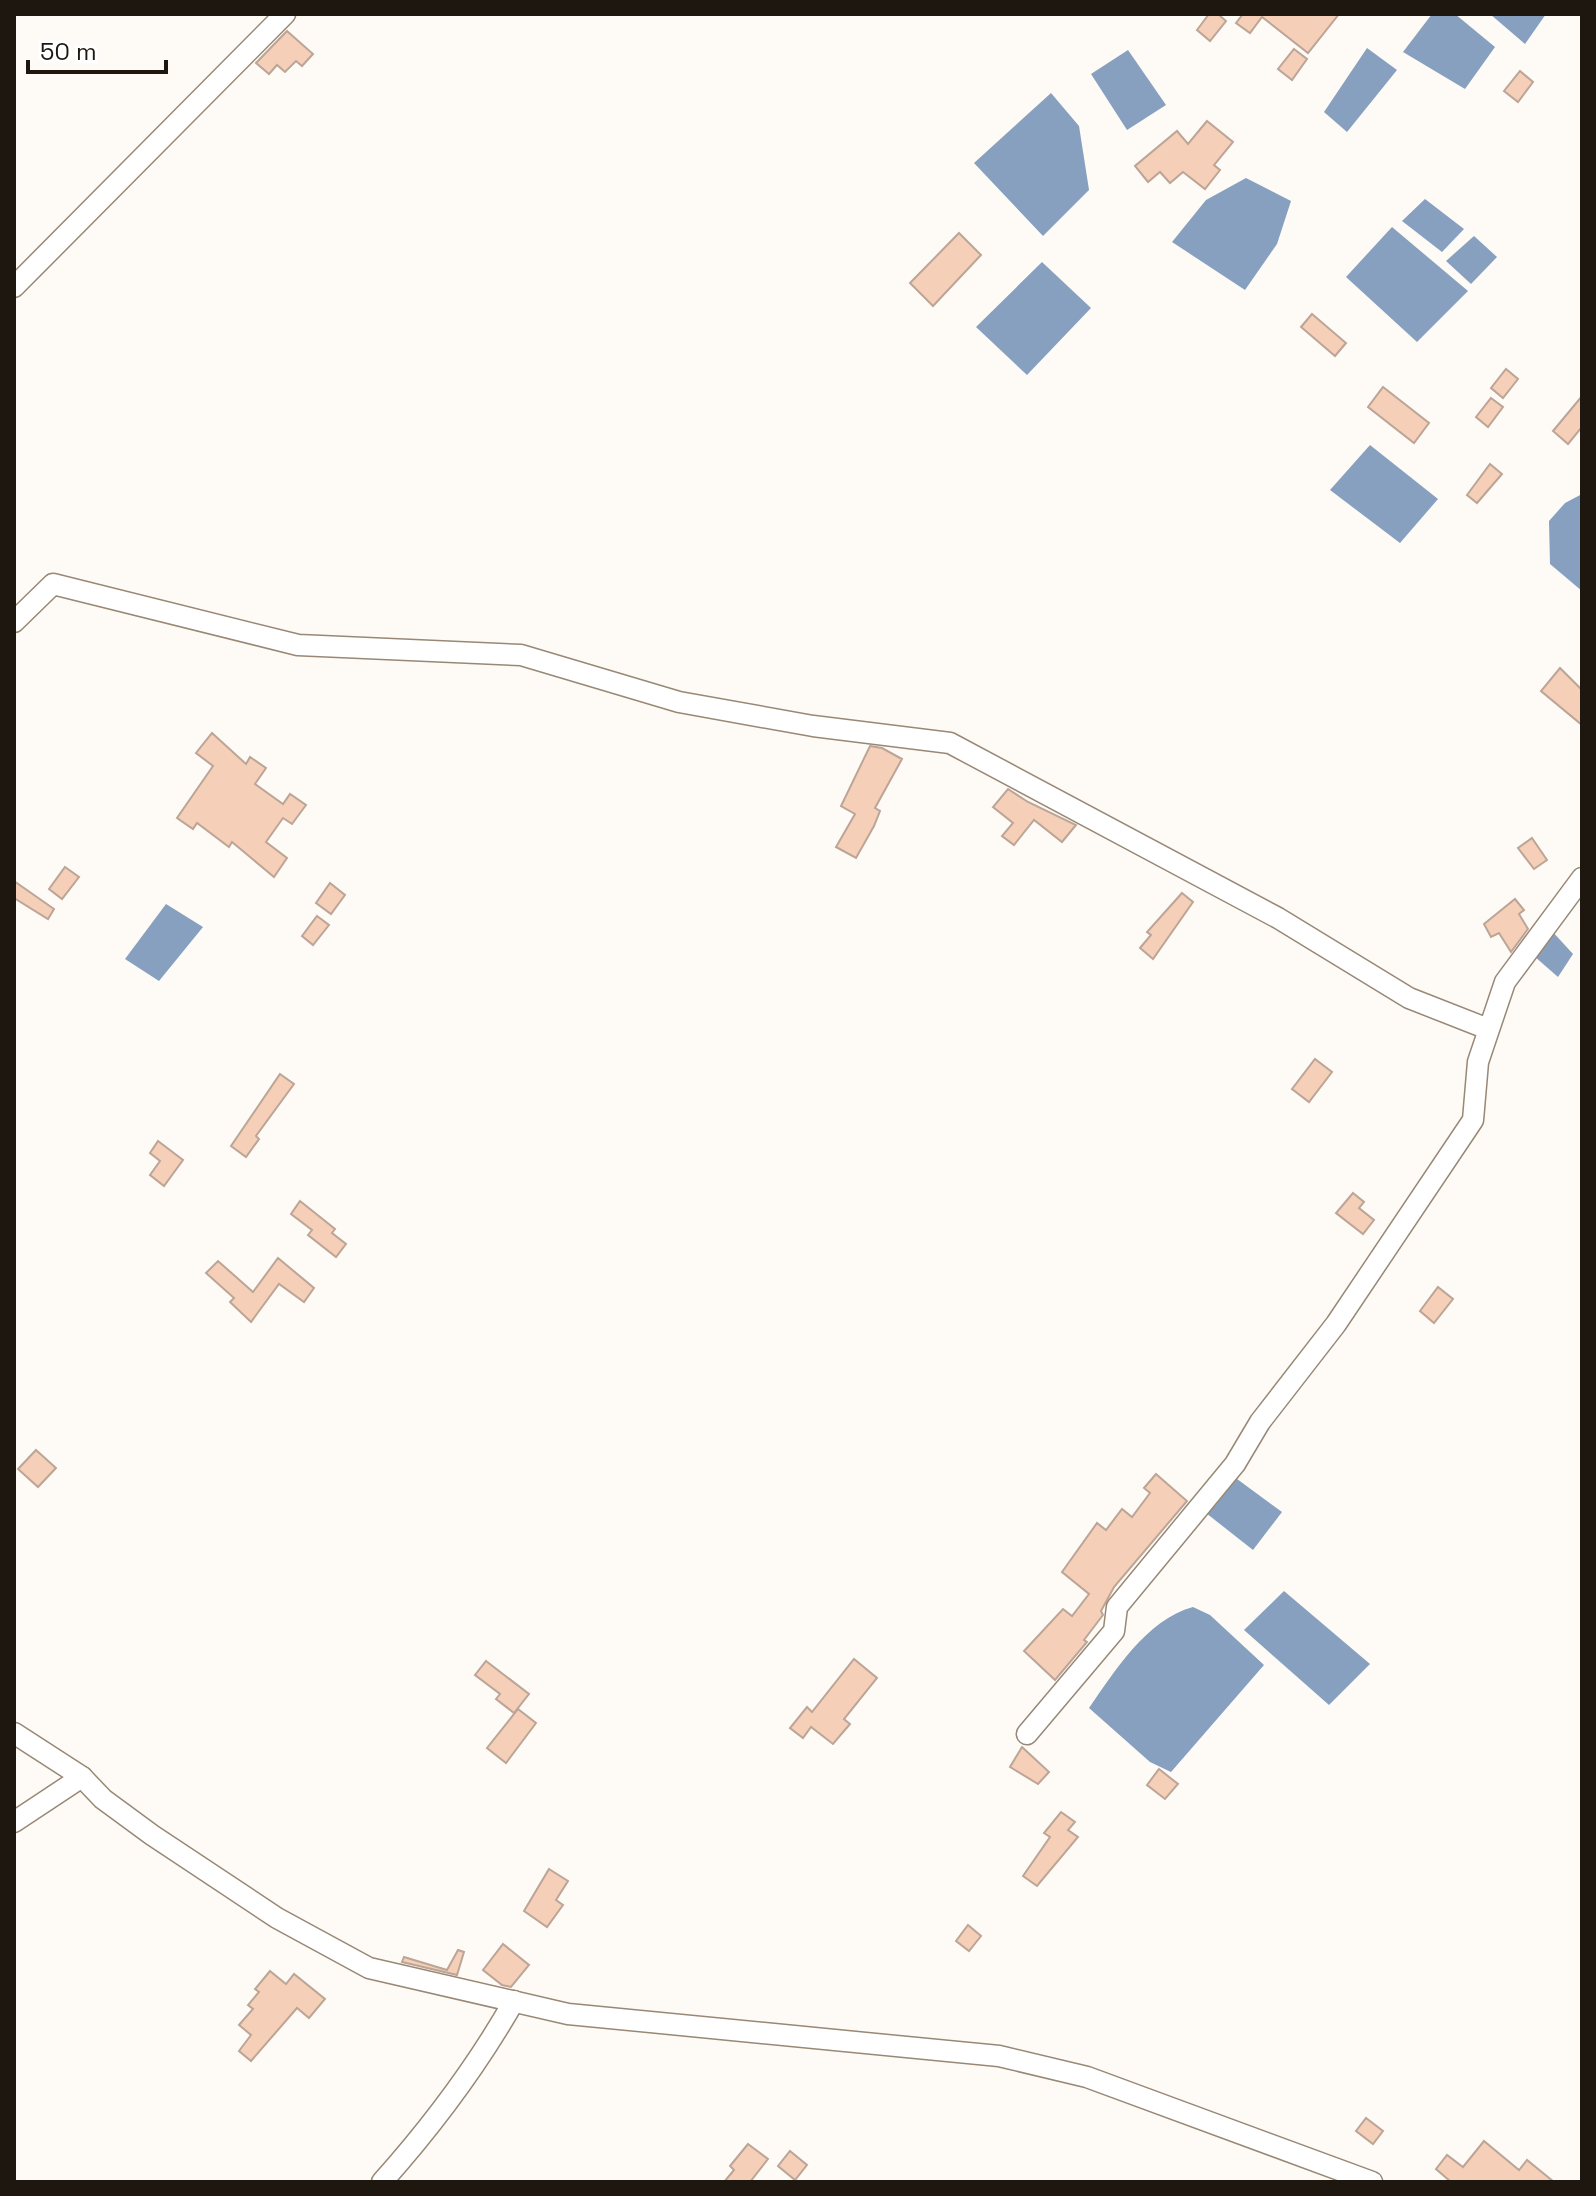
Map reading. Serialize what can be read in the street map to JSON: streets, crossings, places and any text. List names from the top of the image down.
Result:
{
  "scale_bar": "50 m"
}
